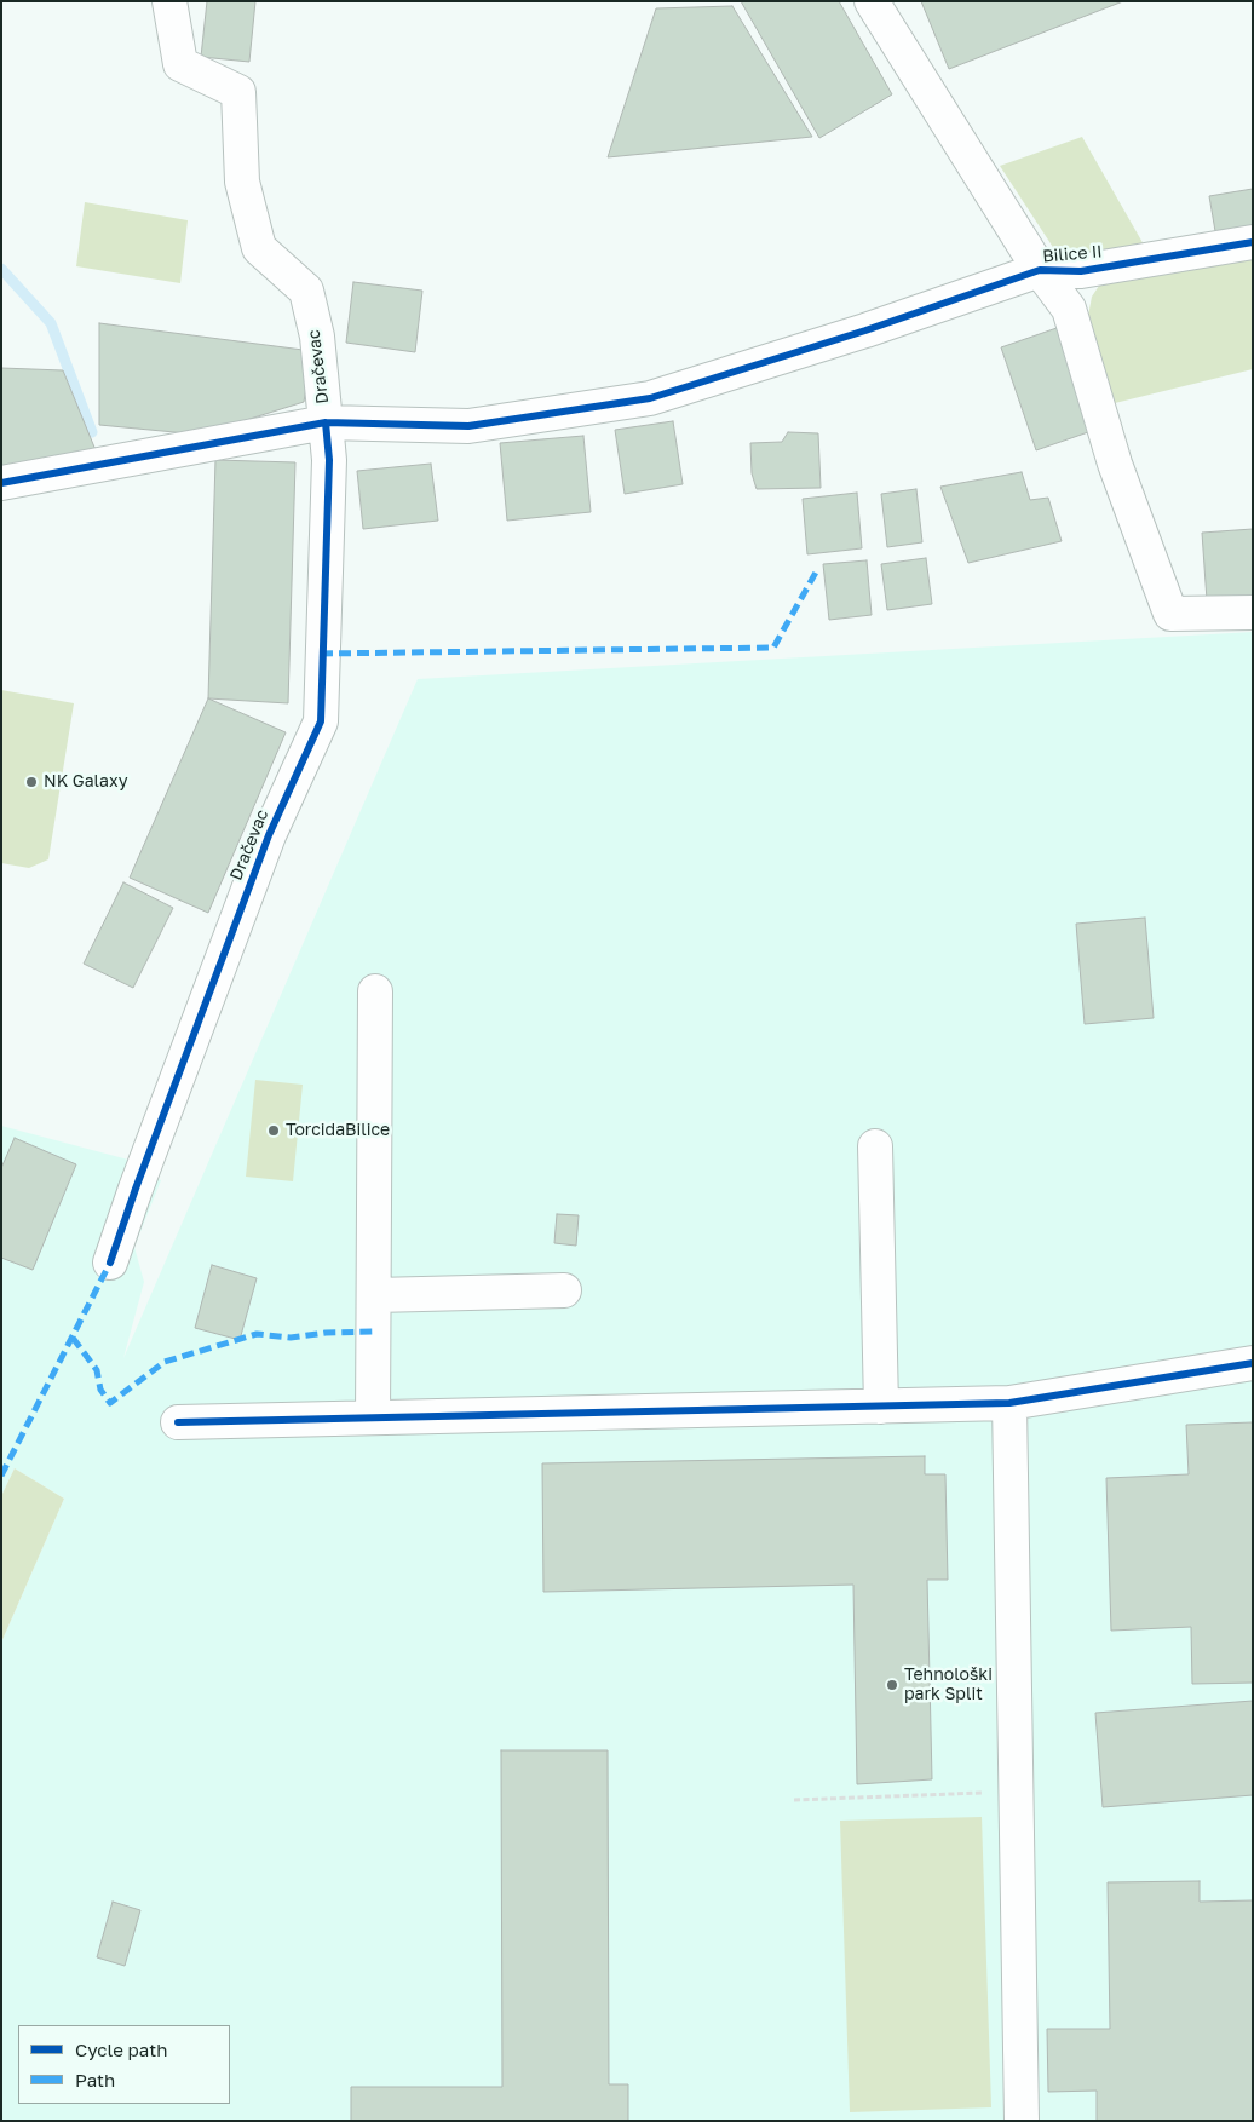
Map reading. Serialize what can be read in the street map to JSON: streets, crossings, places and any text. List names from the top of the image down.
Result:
{
  "streets": {
    "street": ["Bilice II", "Dračevac"]
  },
  "crossings": [
    ["Bilice II", "Dračevac"]
  ],
  "places": ["NK Galaxy", "TorcidaBilice", "Tehnološki park Split"],
  "legend": ["Cycle path", "Path"]
}
